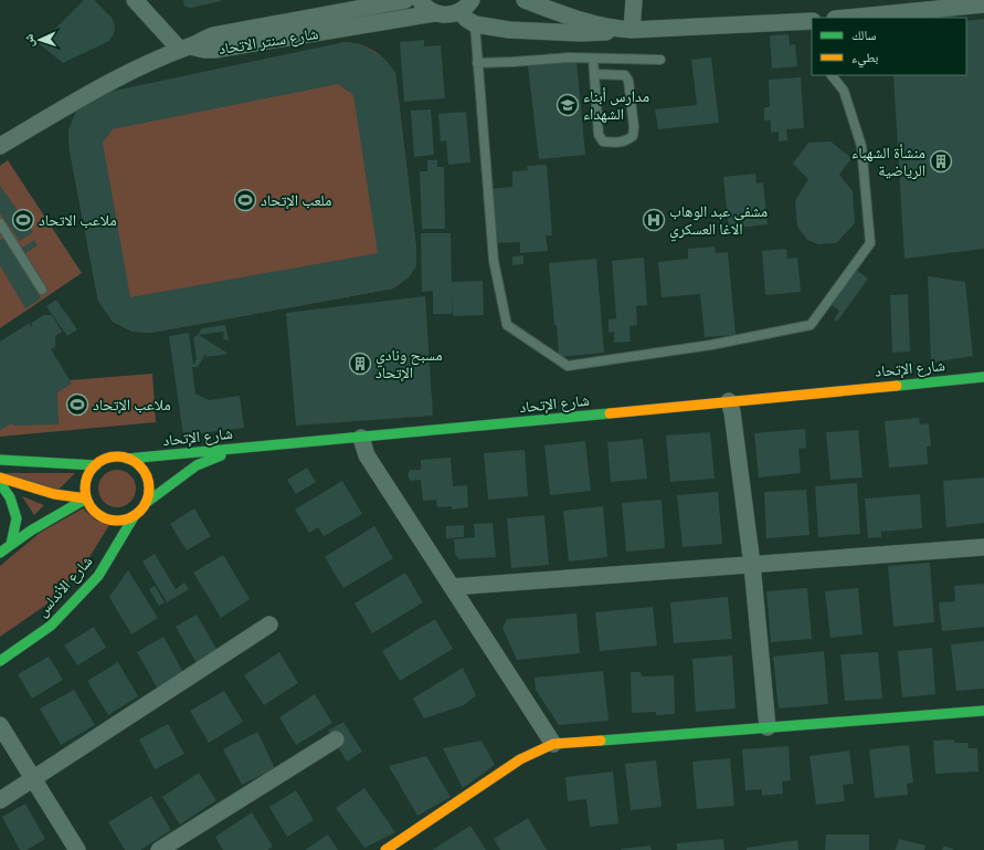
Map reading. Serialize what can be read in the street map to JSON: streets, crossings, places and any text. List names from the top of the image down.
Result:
{
  "streets": {
    "street": ["شارع سنتر الاتحاد", "شارع الإتحاد", "شارع الأندلس"]
  },
  "crossings": [
    ["شارع الإتحاد", "شارع الأندلس"]
  ],
  "places": {
    "school or university": ["مدارس أبناء الشهداء"],
    "building": ["منشأة الشهباء الرياضية", "مسبح ونادي الإتحاد"],
    "sports": ["ملعب الإتحاد", "ملاعب الاتحاد", "ملاعب الإتحاد"],
    "hospital": ["مشفى عبد الوهاب الاغا العسكري"]
  },
  "legend": ["سالك", "بطيء"],
  "north": "left"
}
